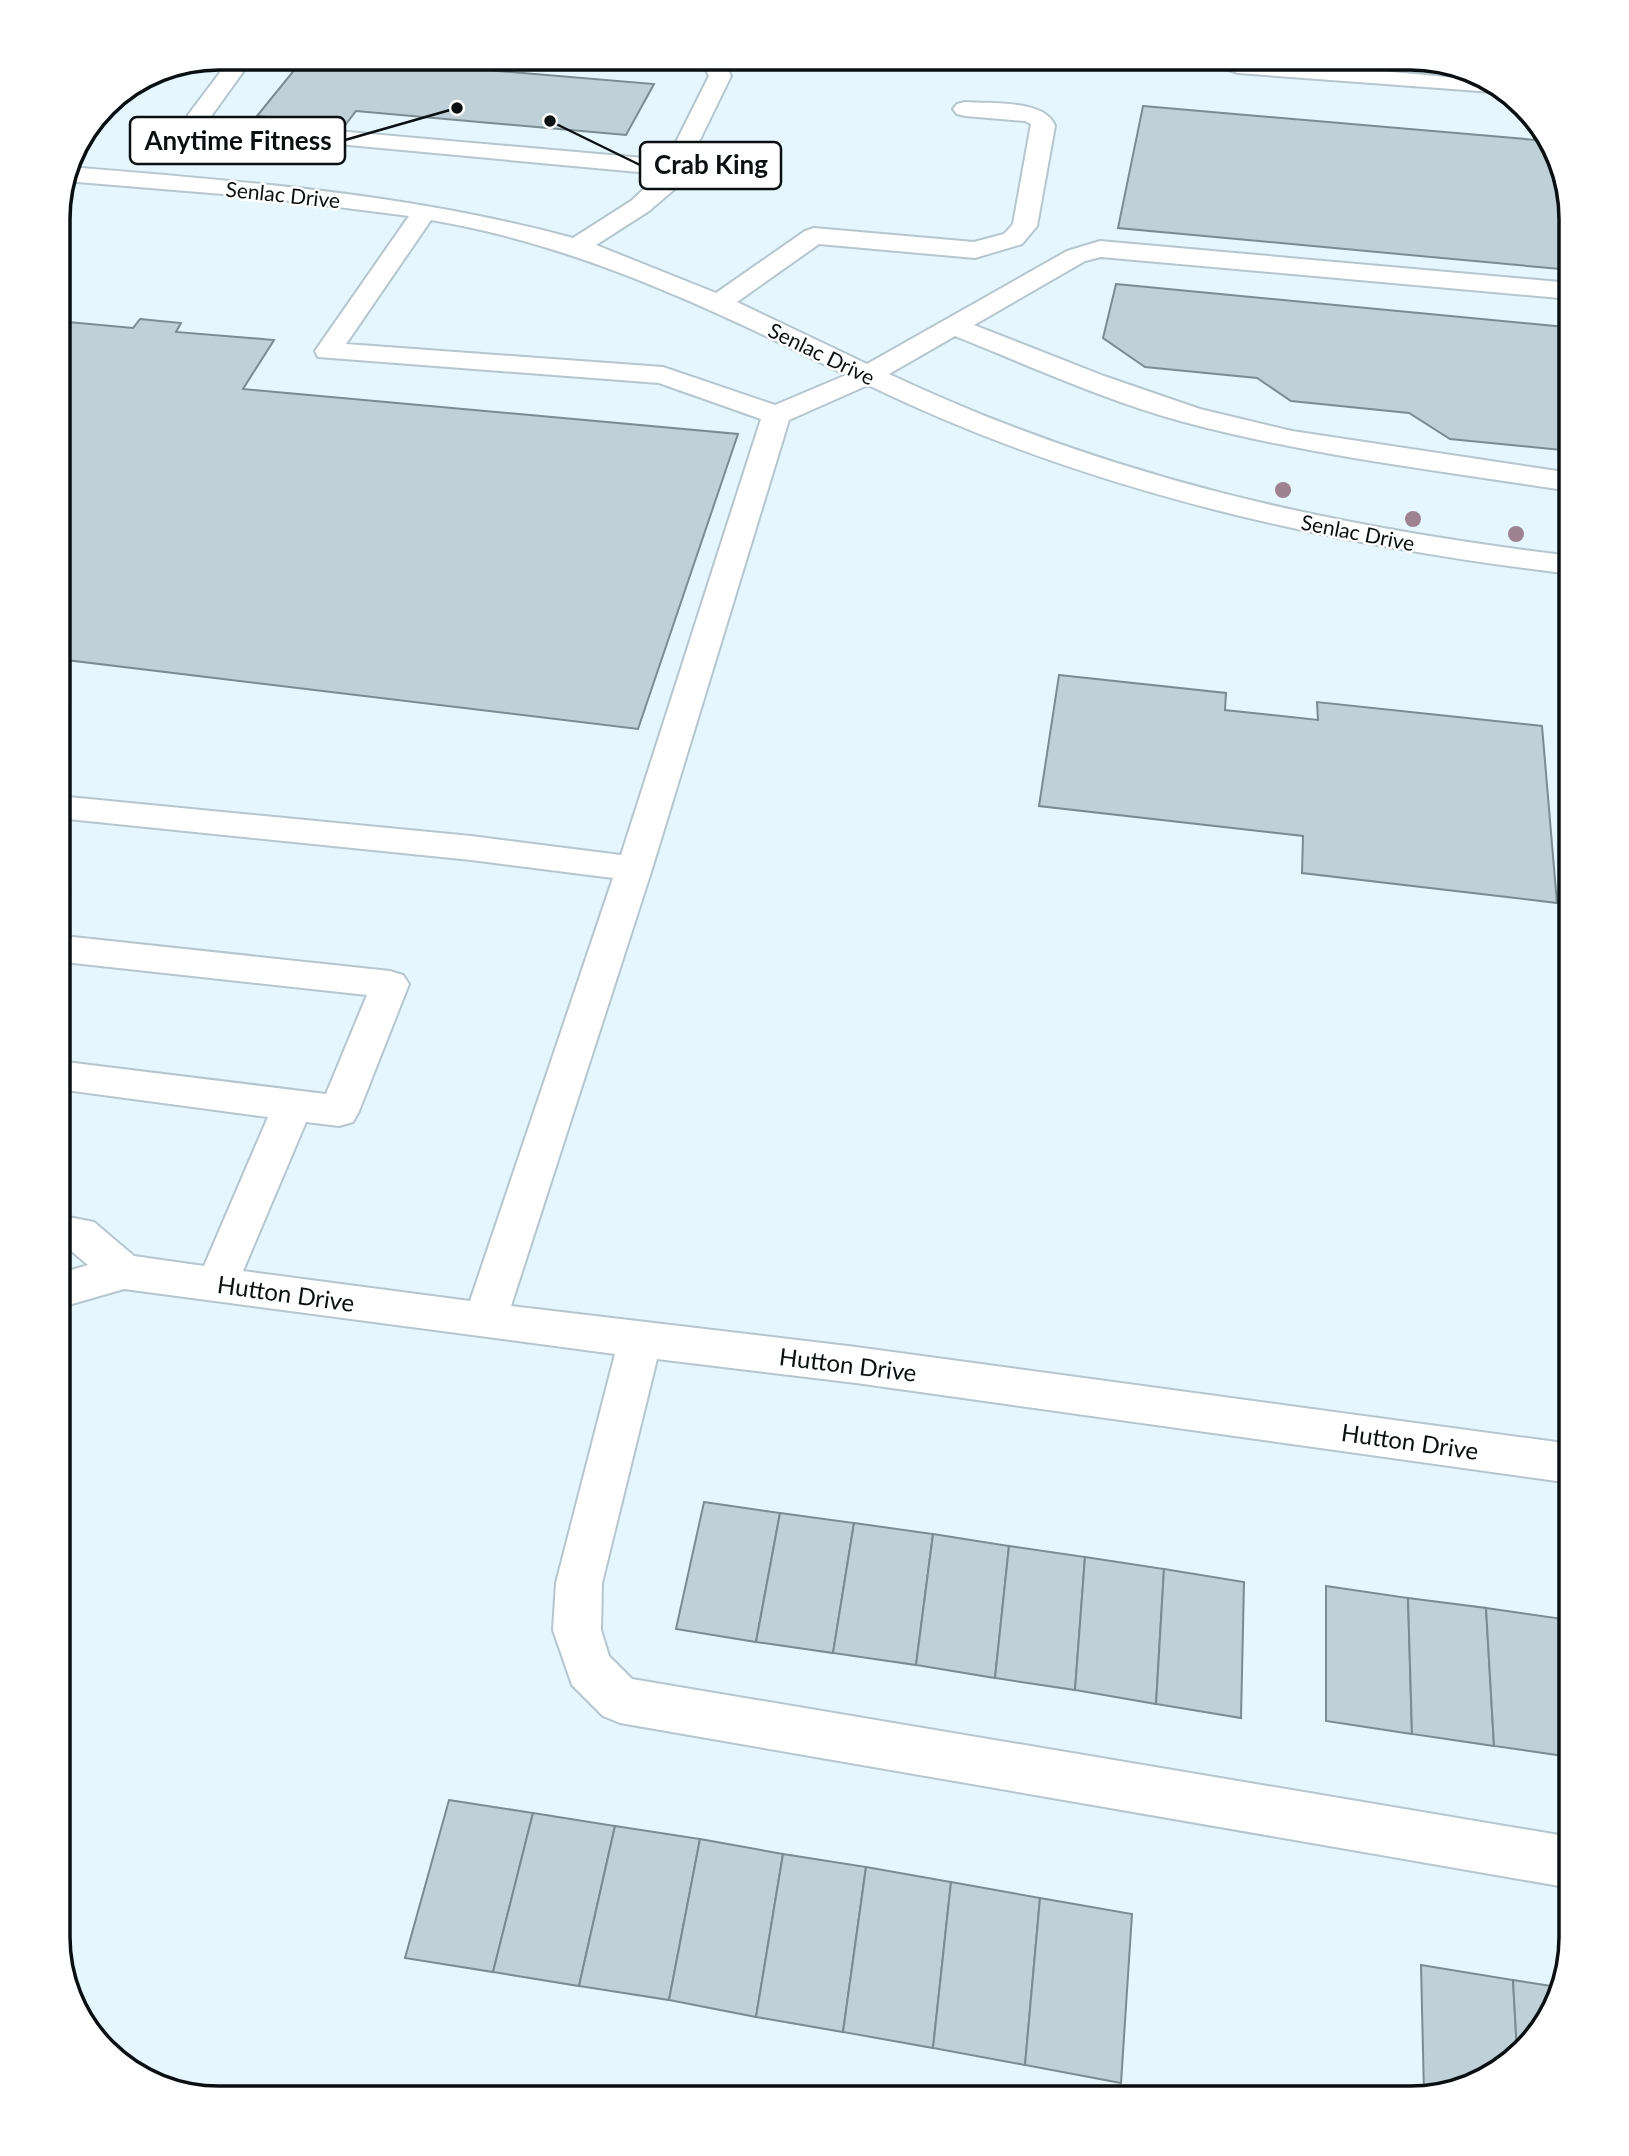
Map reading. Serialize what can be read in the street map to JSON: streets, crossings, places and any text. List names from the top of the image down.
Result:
{
  "streets": {
    "street": ["Senlac Drive", "Hutton Drive"]
  },
  "places": ["Anytime Fitness", "Crab King"]
}
